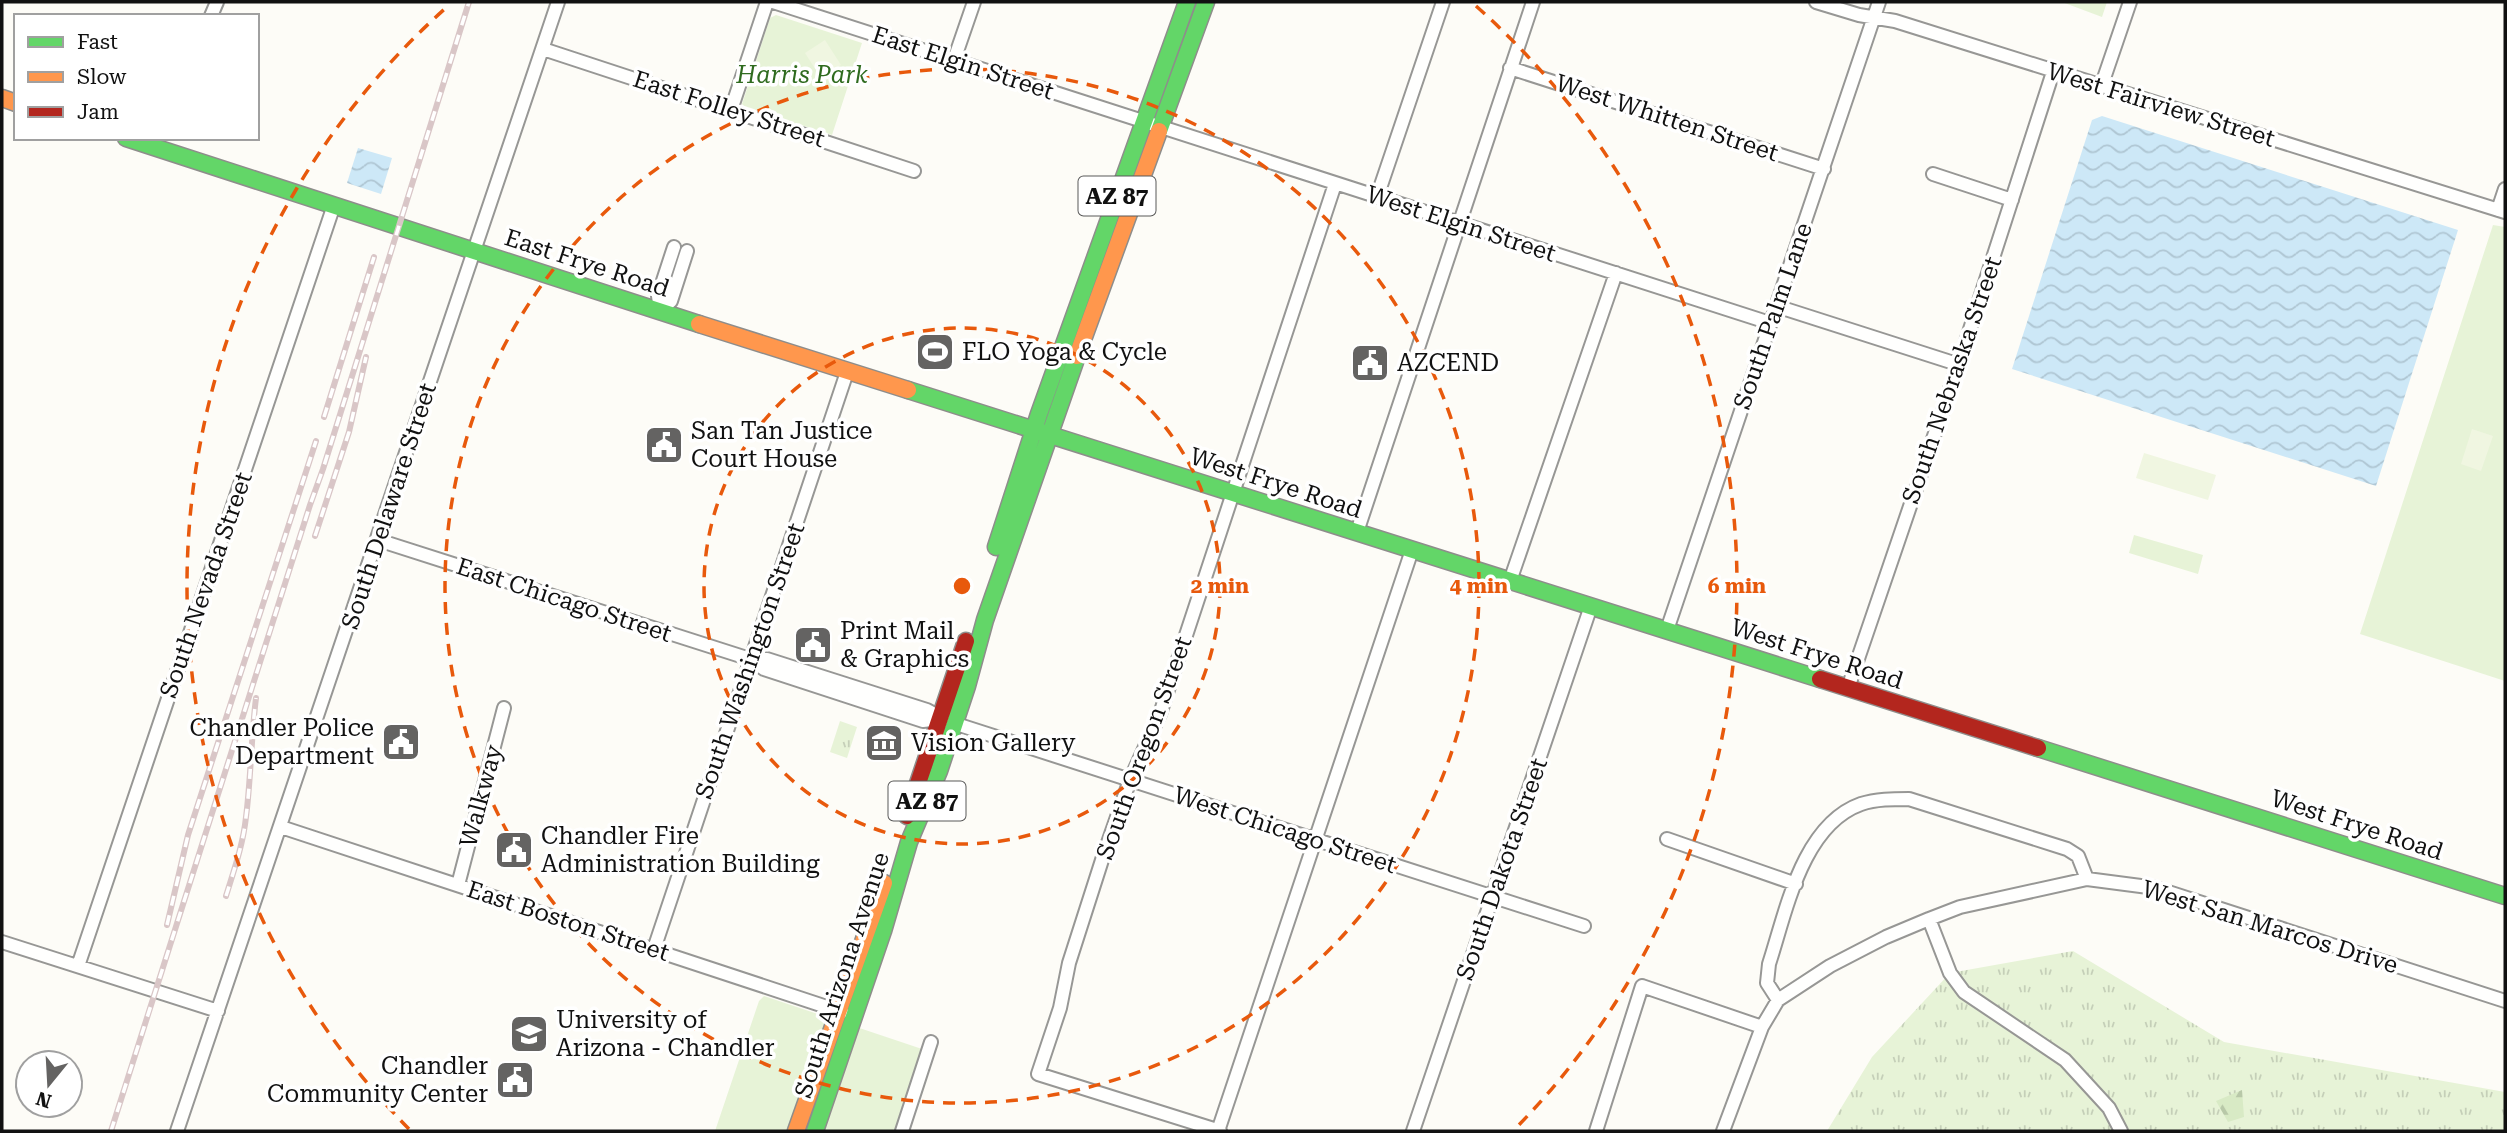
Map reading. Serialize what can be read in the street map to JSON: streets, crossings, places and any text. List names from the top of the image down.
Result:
{
  "streets": {
    "street": [
      "East Elgin Street",
      "West Fairview Street",
      "East Folley Street",
      "West Whitten Street",
      "AZ 87",
      "West Elgin Street",
      "East Frye Road",
      "South Palm Lane",
      "South Nebraska Street",
      "West Frye Road",
      "South Delaware Street",
      "South Nevada Street",
      "East Chicago Street",
      "South Washington Street",
      "South Oregon Street",
      "Walkway",
      "West Chicago Street",
      "South Dakota Street",
      "East Boston Street",
      "West San Marcos Drive",
      "South Arizona Avenue"
    ]
  },
  "crossings": [
    ["East Elgin Street", "West Elgin Street"],
    ["East Elgin Street", "South Arizona Avenue"],
    ["West Fairview Street", "South Palm Lane"],
    ["West Fairview Street", "South Nebraska Street"],
    ["East Folley Street", "South Delaware Street"],
    ["West Whitten Street", "South Palm Lane"],
    ["West Elgin Street", "South Palm Lane"],
    ["West Elgin Street", "South Oregon Street"],
    ["West Elgin Street", "South Arizona Avenue"],
    ["East Frye Road", "West Frye Road"],
    ["East Frye Road", "South Delaware Street"],
    ["East Frye Road", "South Nevada Street"],
    ["East Frye Road", "South Washington Street"],
    ["East Frye Road", "South Arizona Avenue"],
    ["South Palm Lane", "West Frye Road"],
    ["South Nebraska Street", "West Frye Road"],
    ["West Frye Road", "South Oregon Street"],
    ["West Frye Road", "South Dakota Street"],
    ["West Frye Road", "South Arizona Avenue"],
    ["South Delaware Street", "East Chicago Street"],
    ["South Delaware Street", "East Boston Street"],
    ["East Chicago Street", "South Washington Street"],
    ["East Chicago Street", "West Chicago Street"],
    ["East Chicago Street", "South Arizona Avenue"],
    ["South Washington Street", "East Boston Street"],
    ["South Oregon Street", "West Chicago Street"],
    ["Walkway", "East Boston Street"],
    ["West Chicago Street", "South Dakota Street"],
    ["West Chicago Street", "South Arizona Avenue"],
    ["East Boston Street", "South Arizona Avenue"]
  ],
  "parks": ["Harris Park"],
  "places": {
    "sports": ["FLO Yoga & Cycle"],
    "public building": [
      "AZCEND",
      "San Tan Justice Court House",
      "Print Mail & Graphics",
      "Chandler Police Department",
      "Chandler Fire Administration Building",
      "Chandler Community Center"
    ],
    "museum": ["Vision Gallery"],
    "school or university": ["University of Arizona - Chandler"]
  },
  "legend": ["Fast", "Slow", "Jam"],
  "north": "bottom",
  "rings": ["2 min", "4 min", "6 min"]
}
